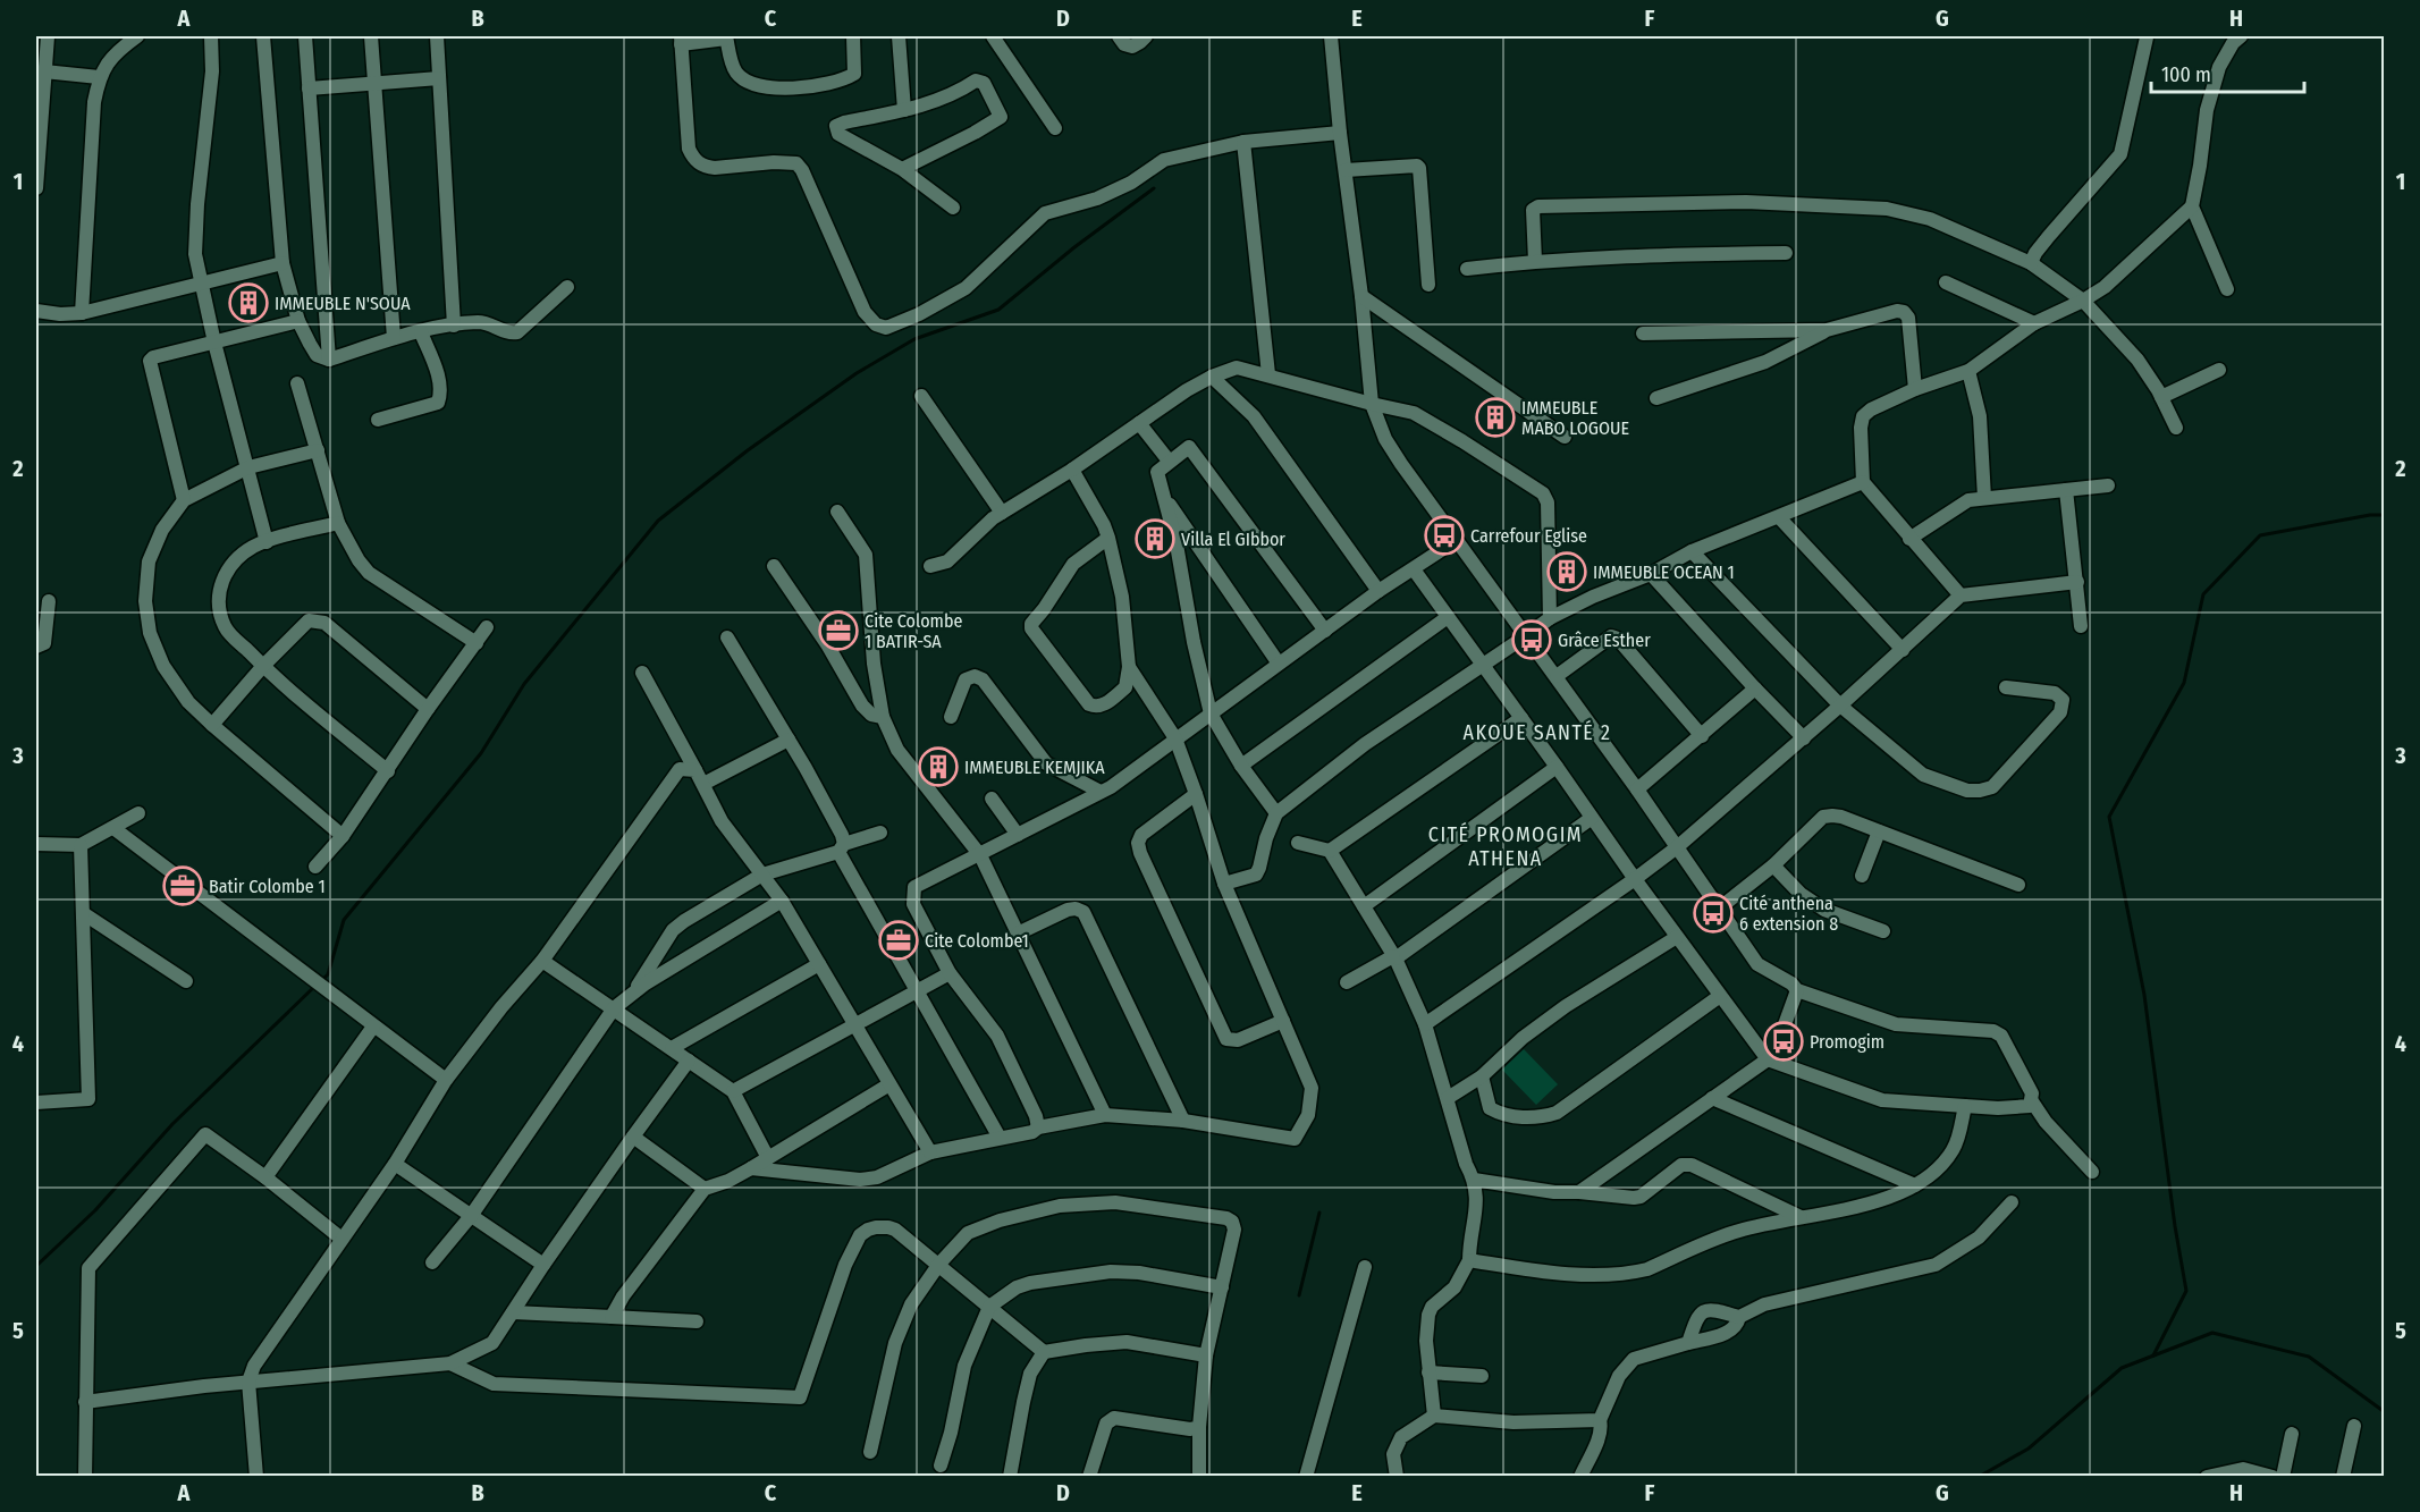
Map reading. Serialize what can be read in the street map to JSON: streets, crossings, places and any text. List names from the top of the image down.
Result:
{
  "districts": ["AKOUE SANTÉ 2", "CITÉ PROMOGIM ATHENA"],
  "places": {
    "building": [
      "IMMEUBLE N'SOUA",
      "IMMEUBLE MABO LOGOUE",
      "Villa El GIbbor",
      "IMMEUBLE OCEAN 1",
      "IMMEUBLE KEMJIKA"
    ],
    "bus stop": [
      "Carrefour Eglise",
      "Grâce Esther",
      "Cité anthena 6 extension 8",
      "Promogim"
    ],
    "office": ["Cite Colombe 1 BATIR-SA", "Batir Colombe 1", "Cite Colombe1"]
  },
  "scale_bar": "100 m",
  "grid": {
    "columns": [
      "A",
      "B",
      "C",
      "D",
      "E",
      "F",
      "G",
      "H"
    ],
    "rows": [
      "1",
      "2",
      "3",
      "4",
      "5"
    ]
  }
}
